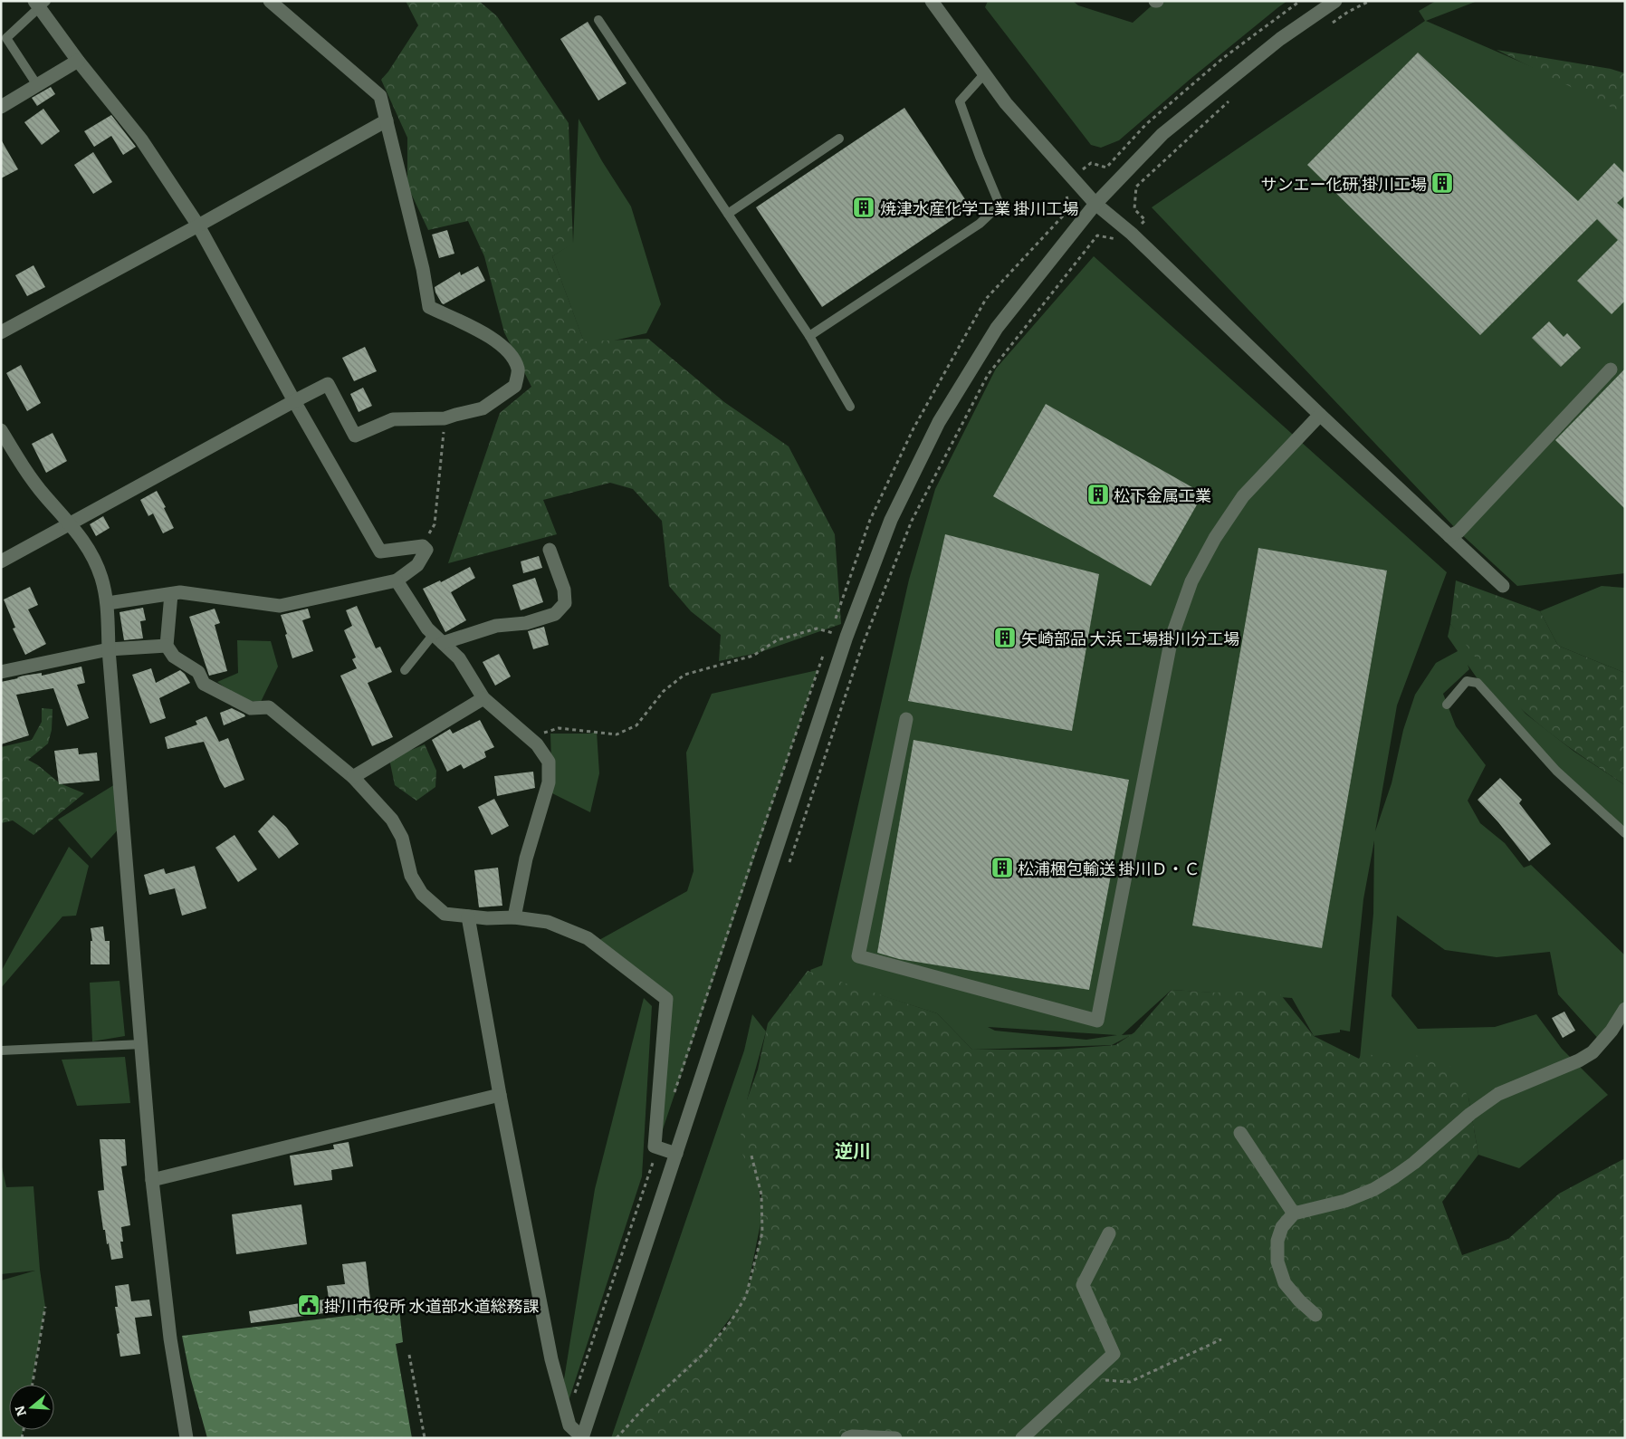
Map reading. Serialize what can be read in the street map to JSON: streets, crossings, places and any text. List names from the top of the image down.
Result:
{
  "districts": ["逆川"],
  "places": {
    "building": [
      "サンエー化研 掛川工場",
      "焼津水産化学工業 掛川工場",
      "松下金属工業",
      "矢崎部品 大浜 工場掛川分工場",
      "松浦梱包輸送 掛川Ｄ・Ｃ"
    ],
    "public building": ["掛川市役所 水道部水道総務課"]
  },
  "north": "left"
}
